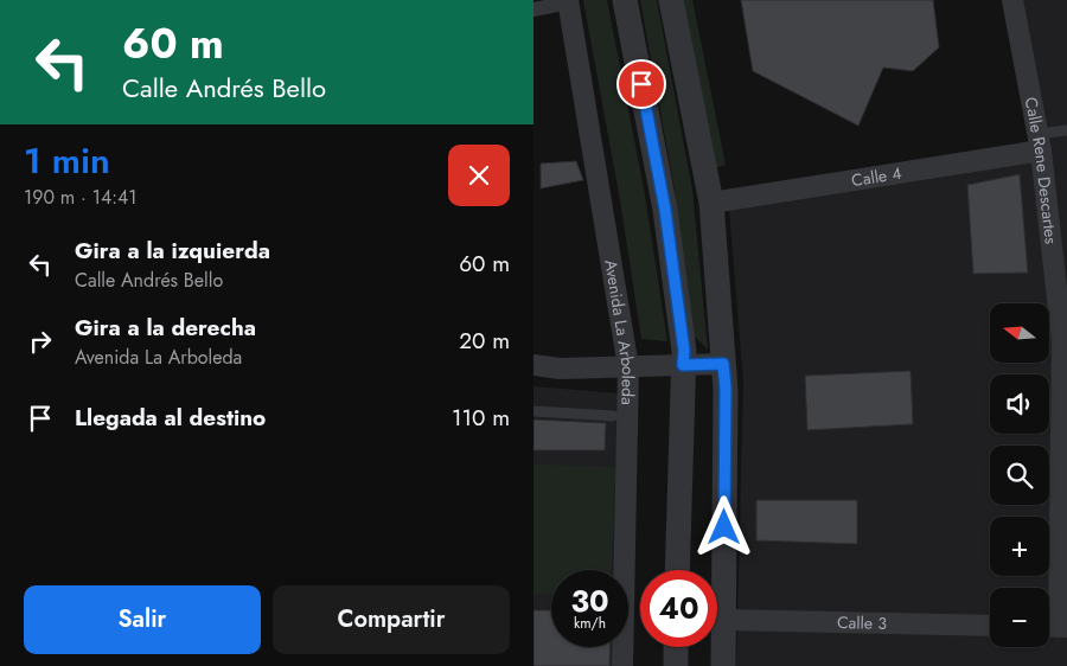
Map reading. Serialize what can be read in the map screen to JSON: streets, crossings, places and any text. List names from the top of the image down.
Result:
{
  "streets": {
    "street": [
      "Calle Rene Descartes",
      "Calle 4",
      "Avenida La Arboleda",
      "Calle 3"
    ]
  },
  "crossings": [
    ["Calle Rene Descartes", "Calle 4"]
  ],
  "north": "left",
  "page": {
    "turn": ["60 m", "Calle Andrés Bello"],
    "heading": ["1 min", "190 m · 14:41"],
    "list": [
      {
        "name": "Gira a la izquierda",
        "note": "Calle Andrés Bello",
        "value": "60 m"
      },
      {
        "name": "Gira a la derecha",
        "note": "Avenida La Arboleda",
        "value": "20 m"
      },
      {
        "name": "Llegada al destino",
        "value": "110 m"
      }
    ],
    "map_buttons": ["+", "−"],
    "speed": "30 km/h",
    "limit": "40",
    "buttons": ["Salir", "Compartir"]
  }
}
